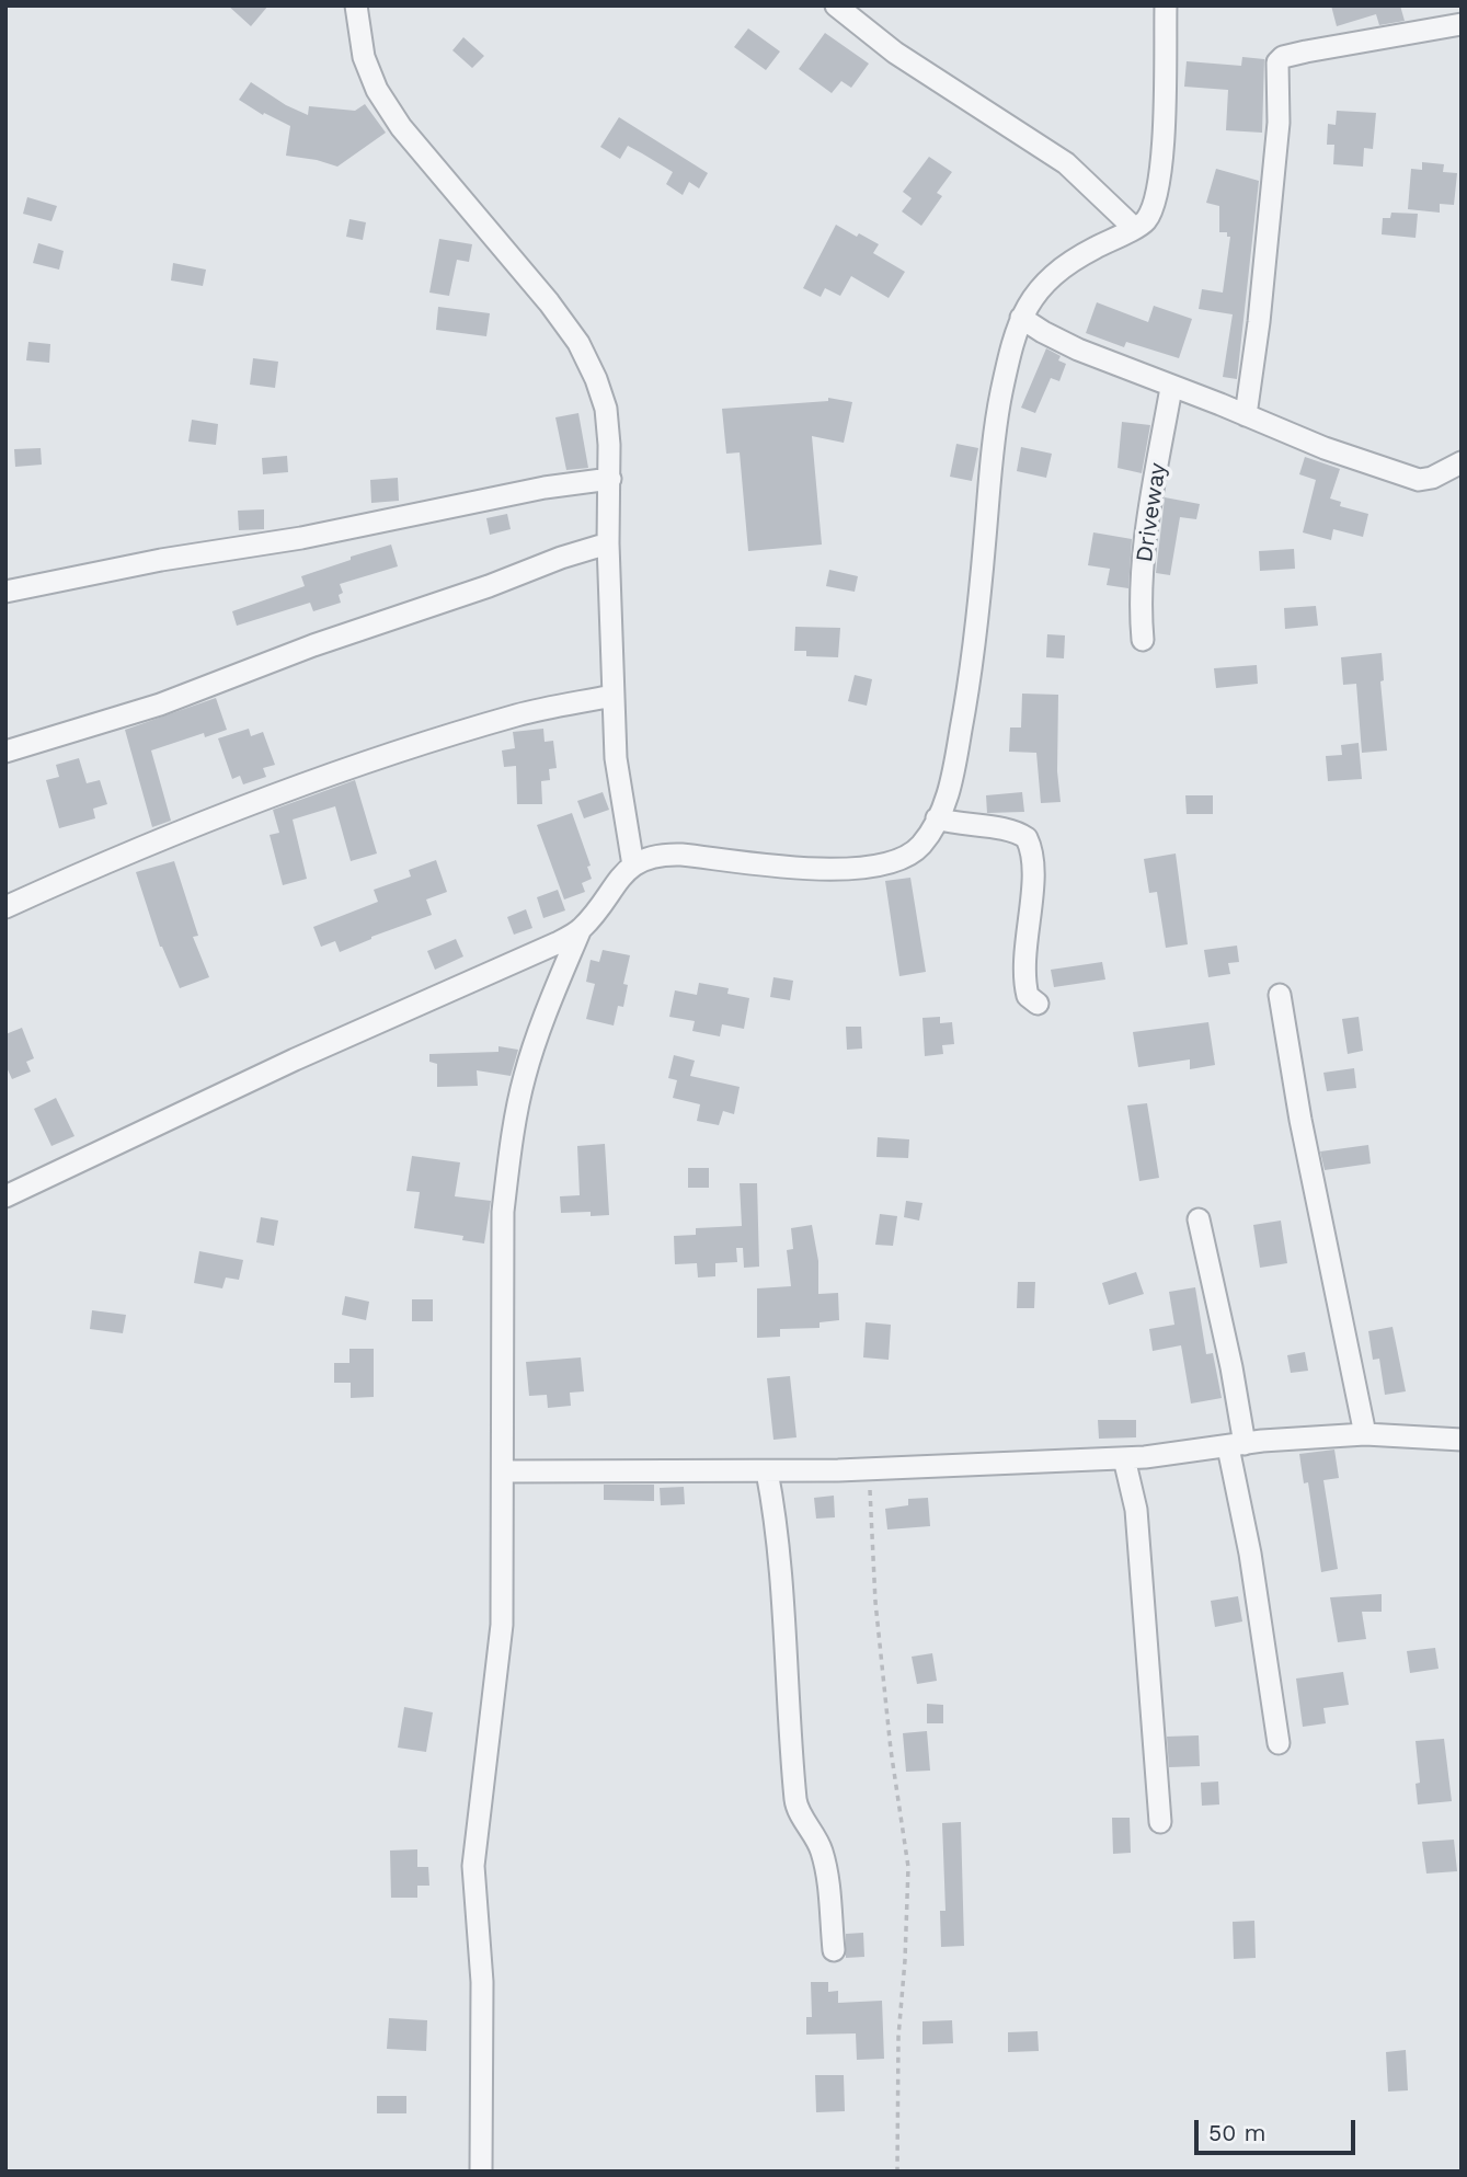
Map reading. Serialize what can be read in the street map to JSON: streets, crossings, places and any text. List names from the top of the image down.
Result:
{
  "streets": {
    "street": ["Driveway"]
  },
  "scale_bar": "50 m"
}
